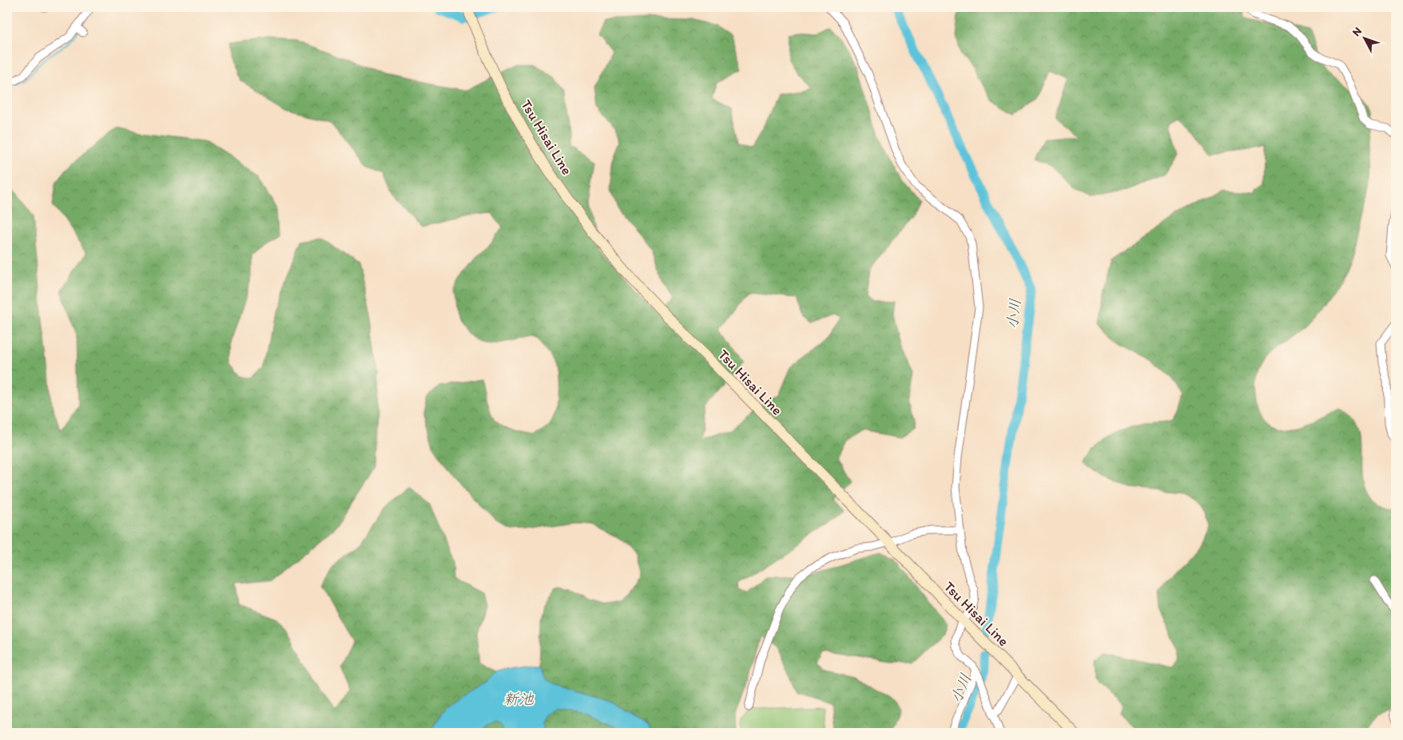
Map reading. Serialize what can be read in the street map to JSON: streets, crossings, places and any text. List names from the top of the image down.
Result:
{
  "streets": {
    "main road": ["Tsu Hisai Line"]
  },
  "water": ["小川", "新池"],
  "north": "top left"
}
